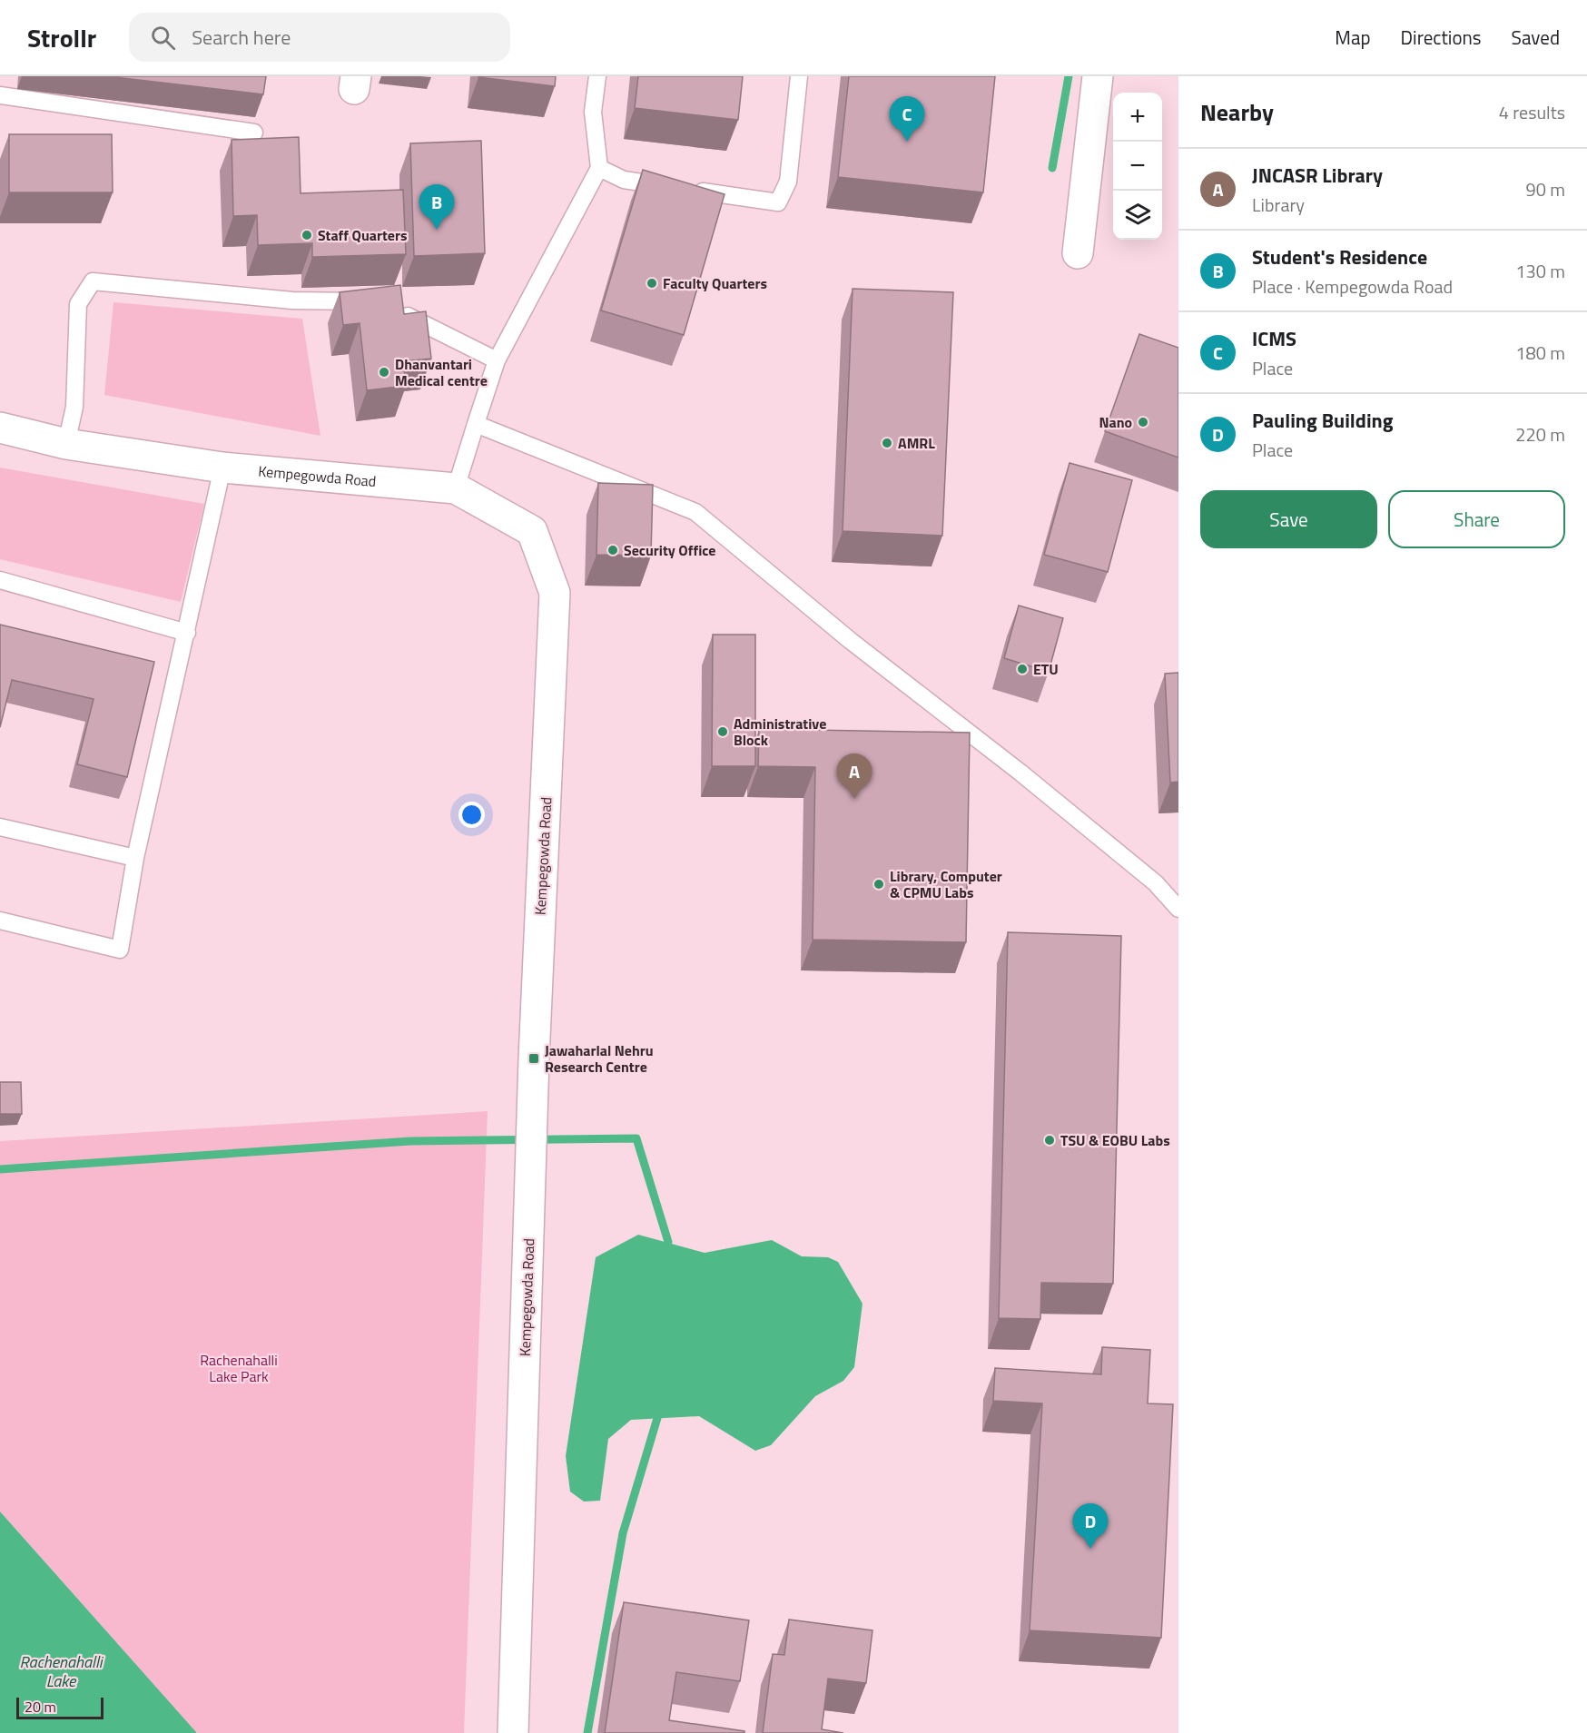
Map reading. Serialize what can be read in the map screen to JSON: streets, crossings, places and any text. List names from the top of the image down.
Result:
{
  "streets": {
    "street": ["Kempegowda Road"]
  },
  "water": ["Rachenahalli Lake"],
  "parks": ["Rachenahalli Lake Park"],
  "places": {
    "other": [
      "Staff Quarters",
      "Faculty Quarters",
      "Dhanvantari Medical centre",
      "Nano",
      "AMRL",
      "Security Office",
      "ETU",
      "Administrative Block",
      "Library, Computer & CPMU Labs",
      "TSU & EOBU Labs"
    ],
    "transit": ["Jawaharlal Nehru Research Centre"]
  },
  "scale_bar": "20 m",
  "page": {
    "header": "Strollr",
    "search": "Search here",
    "nav": ["Map", "Directions", "Saved"],
    "heading": ["Nearby", "4 results"],
    "map_buttons": ["+", "−"],
    "pins": [
      "C",
      "B",
      "A",
      "D"
    ],
    "list": [
      {
        "mark": "A",
        "name": "JNCASR Library",
        "note": "Library",
        "value": "90 m"
      },
      {
        "mark": "B",
        "name": "Student's Residence",
        "note": "Place · Kempegowda Road",
        "value": "130 m"
      },
      {
        "mark": "C",
        "name": "ICMS",
        "note": "Place",
        "value": "180 m"
      },
      {
        "mark": "D",
        "name": "Pauling Building",
        "note": "Place",
        "value": "220 m"
      }
    ],
    "buttons": ["Save", "Share"],
    "scale": "20 m"
  }
}
